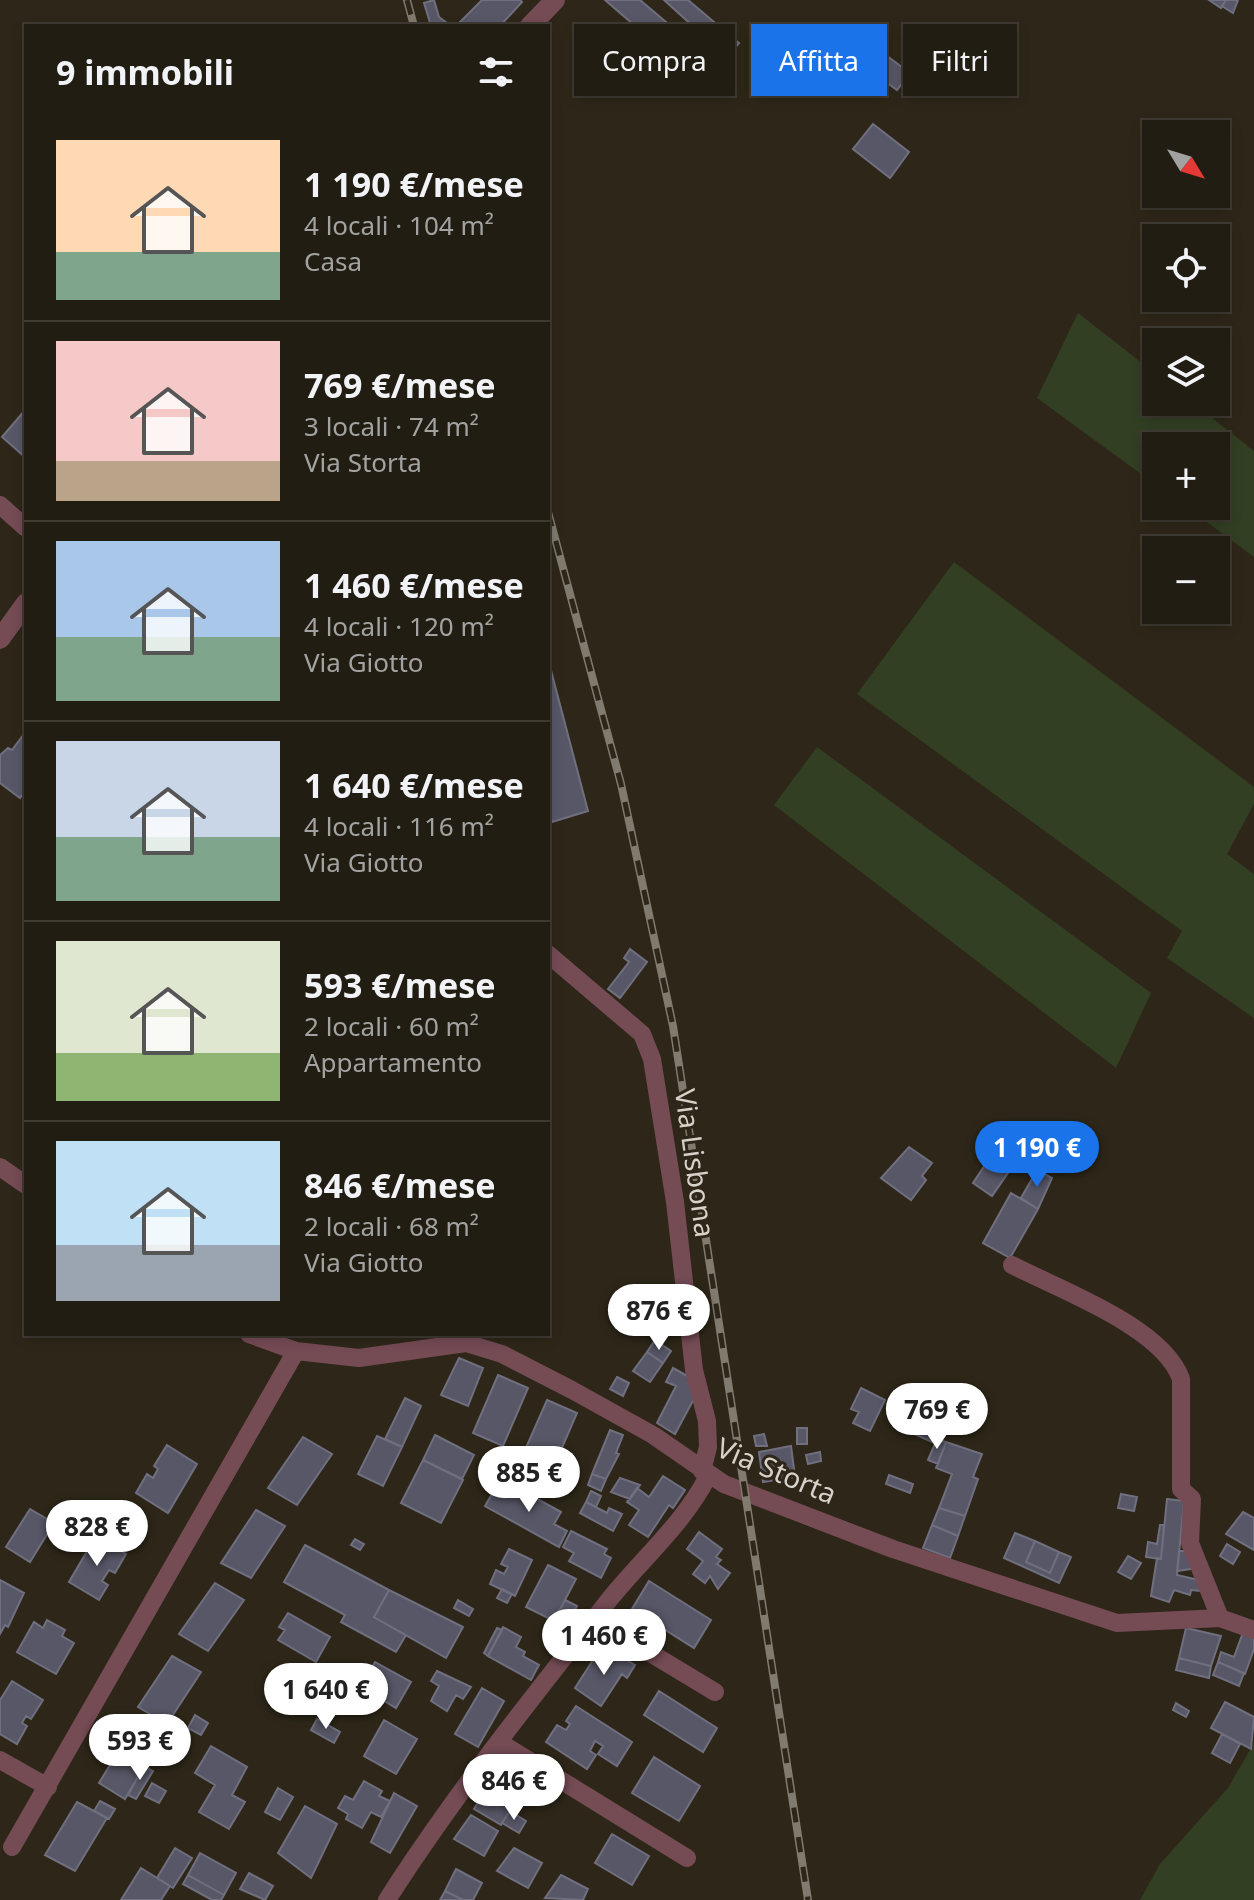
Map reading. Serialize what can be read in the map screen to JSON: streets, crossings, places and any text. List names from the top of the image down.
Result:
{
  "streets": {
    "street": ["Via Lisbona", "Via Storta"]
  },
  "crossings": [
    ["Via Lisbona", "Via Storta"]
  ],
  "north": "bottom right",
  "page": {
    "chip": ["Compra", "Affitta", "Filtri"],
    "heading": "9 immobili",
    "map_buttons": ["+", "−"],
    "list": [
      {
        "name": "1 190 €/mese",
        "note": "4 locali · 104 m² · Casa"
      },
      {
        "name": "769 €/mese",
        "note": "3 locali · 74 m² · Via Storta"
      },
      {
        "name": "1 460 €/mese",
        "note": "4 locali · 120 m² · Via Giotto"
      },
      {
        "name": "1 640 €/mese",
        "note": "4 locali · 116 m² · Via Giotto"
      },
      {
        "name": "593 €/mese",
        "note": "2 locali · 60 m² · Appartamento"
      },
      {
        "name": "846 €/mese",
        "note": "2 locali · 68 m² · Via Giotto"
      }
    ],
    "price": [
      "1 190 €",
      "876 €",
      "769 €",
      "885 €",
      "828 €",
      "1 460 €",
      "1 640 €",
      "593 €",
      "846 €"
    ]
  }
}
